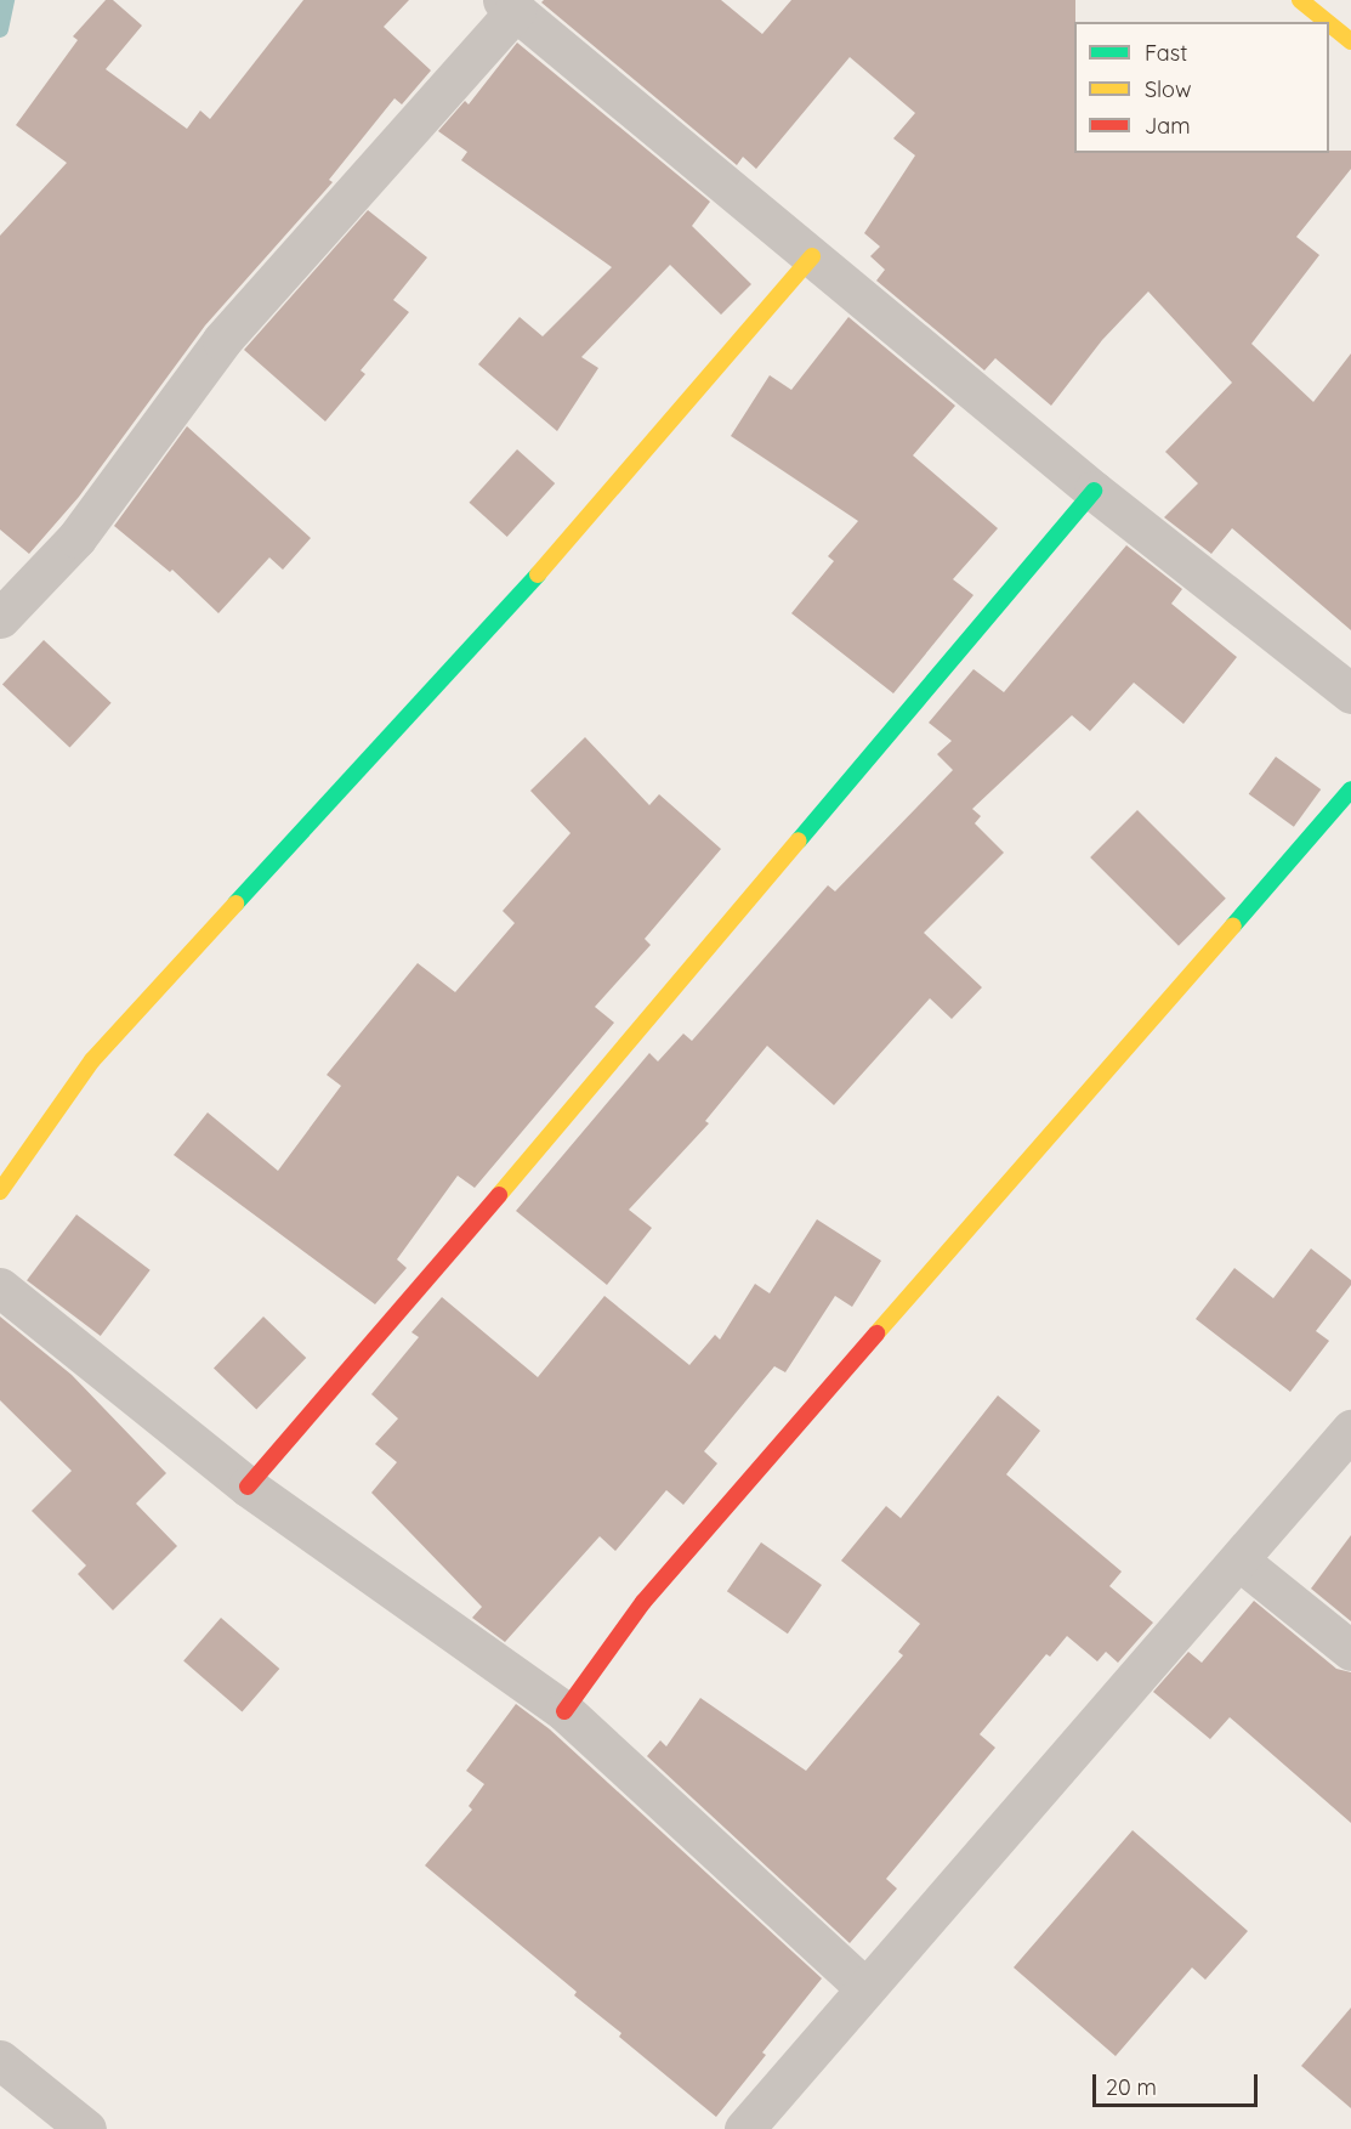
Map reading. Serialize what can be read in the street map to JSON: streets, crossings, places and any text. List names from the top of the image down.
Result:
{
  "legend": ["Fast", "Slow", "Jam"],
  "scale_bar": "20 m"
}
